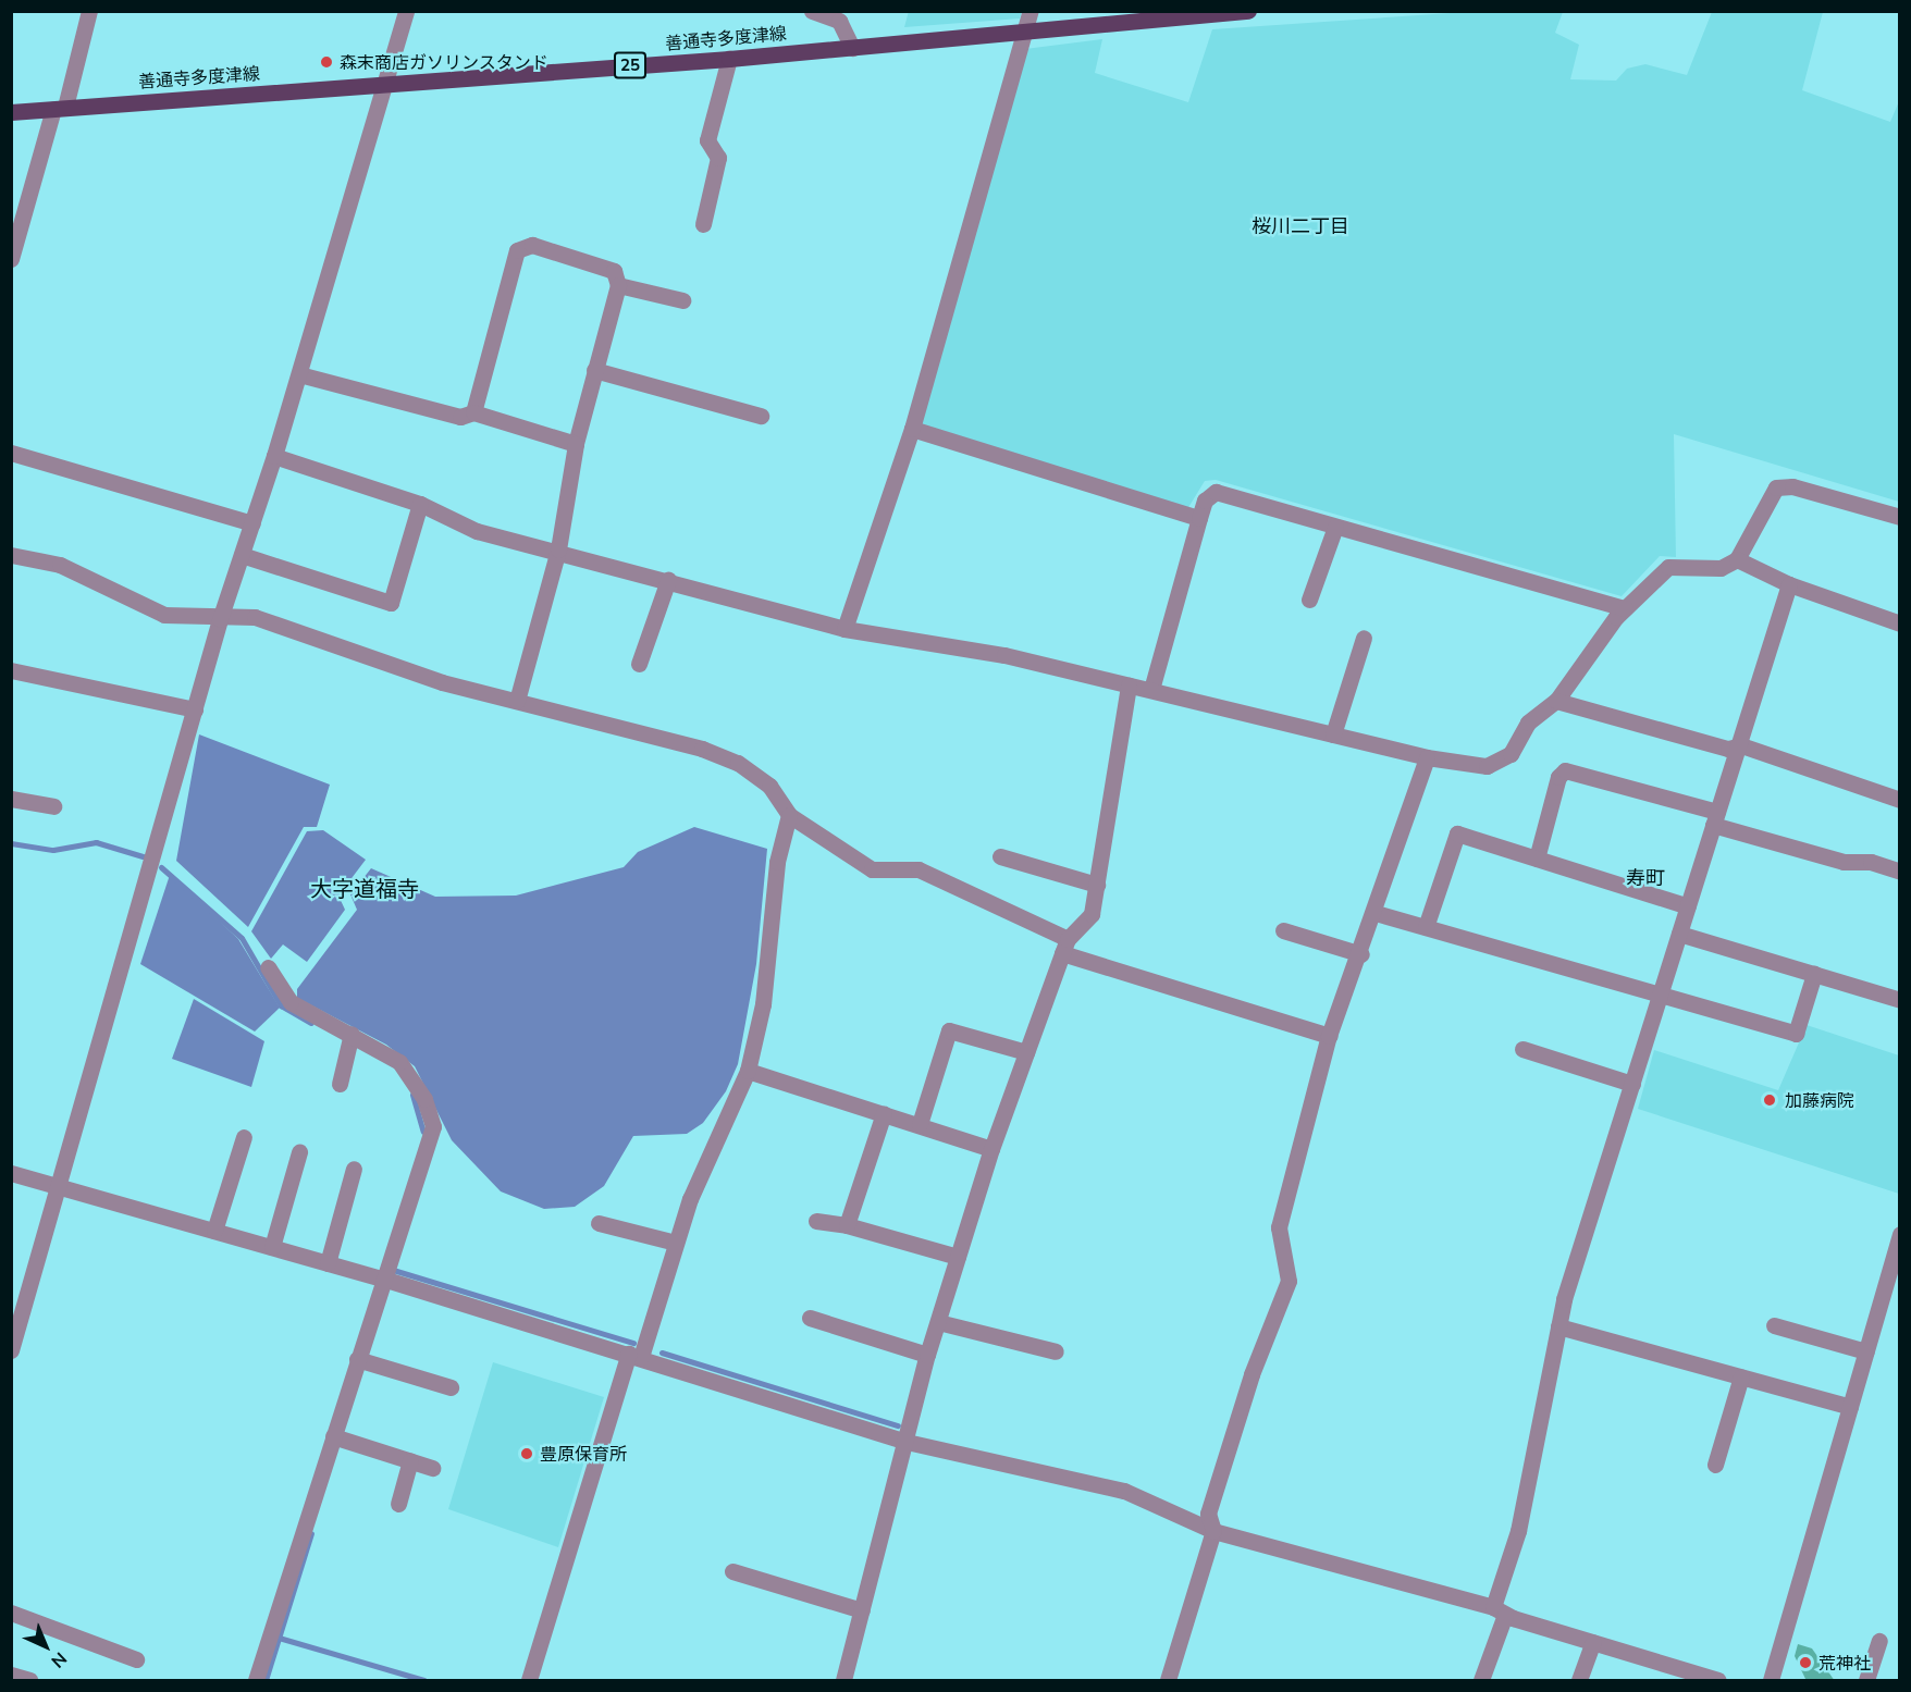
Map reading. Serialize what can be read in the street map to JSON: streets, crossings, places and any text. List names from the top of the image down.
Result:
{
  "streets": {
    "main road": ["善通寺多度津線", "25"]
  },
  "districts": ["桜川二丁目", "寿町", "大字道福寺"],
  "places": [
    "森末商店ガソリンスタンド",
    "加藤病院",
    "豊原保育所",
    "荒神社"
  ],
  "north": "bottom right"
}
